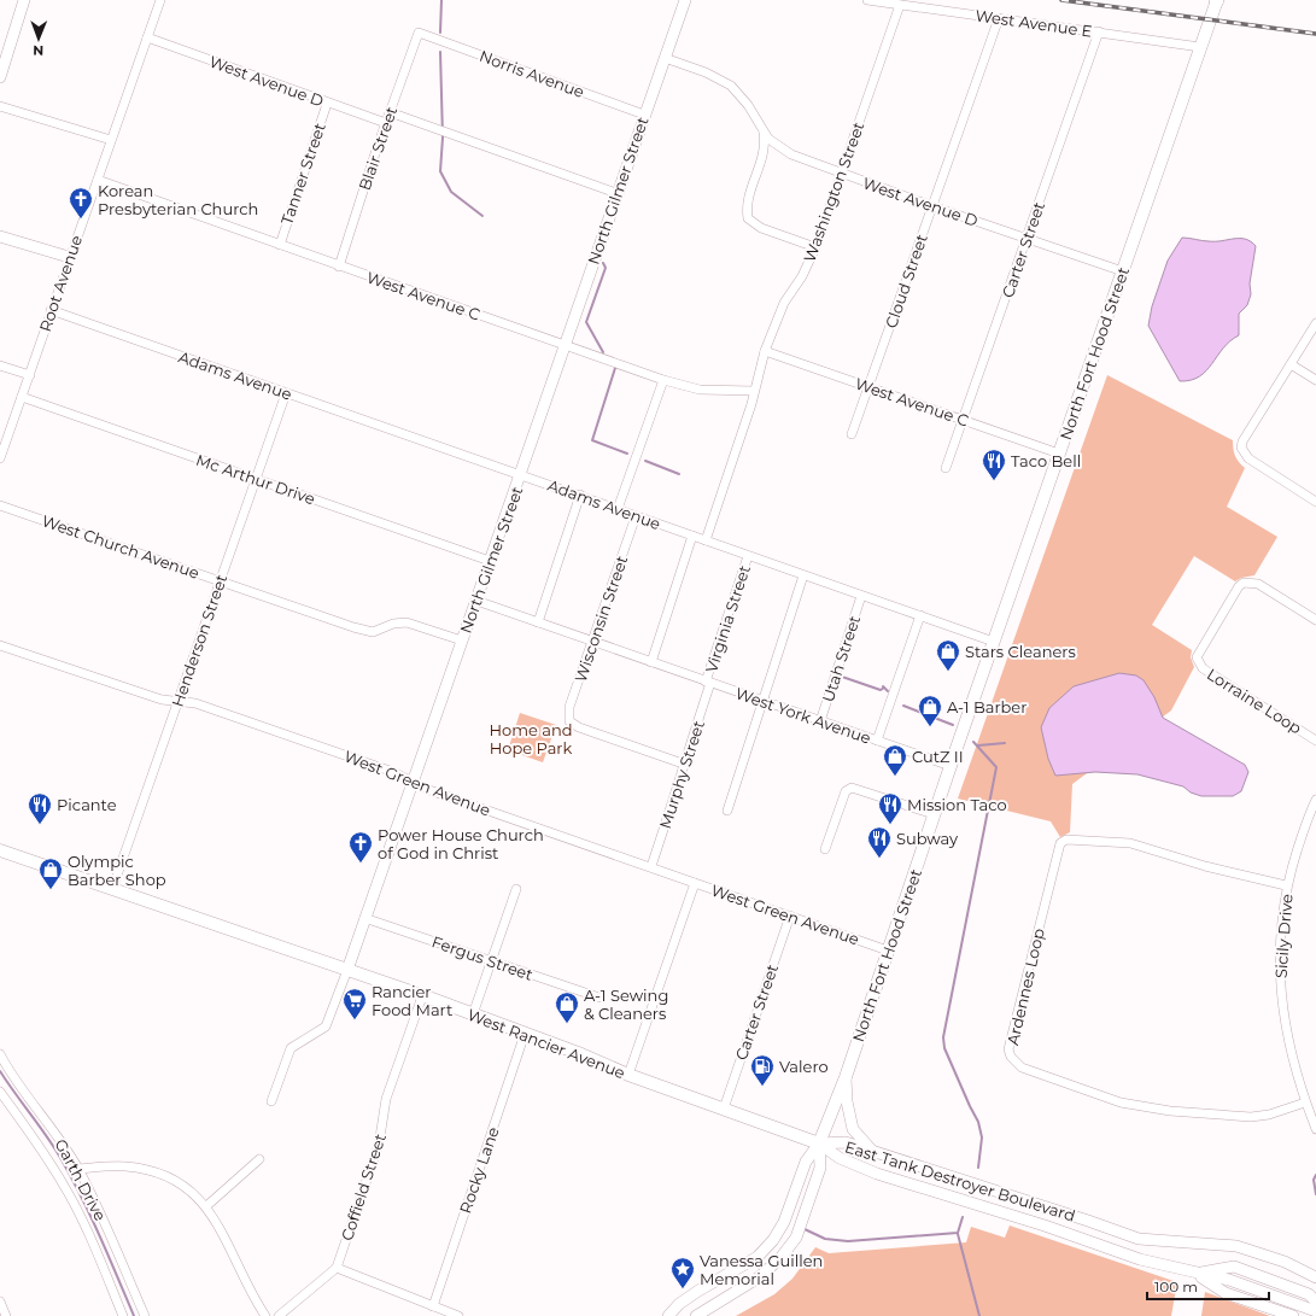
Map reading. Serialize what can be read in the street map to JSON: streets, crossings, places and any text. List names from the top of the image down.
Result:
{
  "streets": {
    "main road": ["North Fort Hood Street", "West Rancier Avenue"],
    "street": [
      "West Avenue E",
      "Norris Avenue",
      "West Avenue D",
      "Blair Street",
      "Tanner Street",
      "North Gilmer Street",
      "Washington Street",
      "Carter Street",
      "Cloud Street",
      "Root Avenue",
      "West Avenue C",
      "Adams Avenue",
      "Mc Arthur Drive",
      "West Church Avenue",
      "Wisconsin Street",
      "Virginia Street",
      "Henderson Street",
      "Utah Street",
      "Lorraine Loop",
      "West York Avenue",
      "Murphy Street",
      "West Green Avenue",
      "Sicily Drive",
      "Fergus Street",
      "Ardennes Loop",
      "Rocky Lane",
      "Garth Drive",
      "East Tank Destroyer Boulevard",
      "Coffield Street"
    ]
  },
  "crossings": [
    ["West Avenue E", "Washington Street"],
    ["West Avenue E", "Carter Street"],
    ["West Avenue E", "Cloud Street"],
    ["West Avenue E", "North Fort Hood Street"],
    ["Norris Avenue", "Blair Street"],
    ["Norris Avenue", "North Gilmer Street"],
    ["West Avenue D", "Blair Street"],
    ["West Avenue D", "Tanner Street"],
    ["West Avenue D", "North Gilmer Street"],
    ["West Avenue D", "Washington Street"],
    ["West Avenue D", "Carter Street"],
    ["West Avenue D", "Cloud Street"],
    ["West Avenue D", "Root Avenue"],
    ["West Avenue D", "North Fort Hood Street"],
    ["Blair Street", "West Avenue C"],
    ["Tanner Street", "West Avenue C"],
    ["North Gilmer Street", "West Avenue C"],
    ["North Gilmer Street", "Adams Avenue"],
    ["North Gilmer Street", "Mc Arthur Drive"],
    ["North Gilmer Street", "West Church Avenue"],
    ["North Gilmer Street", "West York Avenue"],
    ["North Gilmer Street", "West Green Avenue"],
    ["North Gilmer Street", "Fergus Street"],
    ["North Gilmer Street", "West Rancier Avenue"],
    ["Washington Street", "West Avenue C"],
    ["Washington Street", "Adams Avenue"],
    ["Carter Street", "West Avenue C"],
    ["Carter Street", "West Green Avenue"],
    ["Carter Street", "West Rancier Avenue"],
    ["Cloud Street", "West Avenue C"],
    ["Root Avenue", "West Avenue C"],
    ["Root Avenue", "Adams Avenue"],
    ["Root Avenue", "Mc Arthur Drive"],
    ["West Avenue C", "North Fort Hood Street"],
    ["North Fort Hood Street", "Adams Avenue"],
    ["North Fort Hood Street", "West York Avenue"],
    ["North Fort Hood Street", "West Green Avenue"],
    ["North Fort Hood Street", "West Rancier Avenue"],
    ["North Fort Hood Street", "East Tank Destroyer Boulevard"],
    ["Adams Avenue", "Wisconsin Street"],
    ["Adams Avenue", "Virginia Street"],
    ["Adams Avenue", "Henderson Street"],
    ["Adams Avenue", "Utah Street"],
    ["Mc Arthur Drive", "Henderson Street"],
    ["West Church Avenue", "Henderson Street"],
    ["Wisconsin Street", "West York Avenue"],
    ["Wisconsin Street", "Murphy Street"],
    ["Virginia Street", "West York Avenue"],
    ["Virginia Street", "Murphy Street"],
    ["Henderson Street", "West Green Avenue"],
    ["Henderson Street", "West Rancier Avenue"],
    ["Utah Street", "West York Avenue"],
    ["West York Avenue", "Murphy Street"],
    ["Murphy Street", "West Green Avenue"],
    ["Sicily Drive", "Ardennes Loop"],
    ["West Rancier Avenue", "Rocky Lane"],
    ["West Rancier Avenue", "East Tank Destroyer Boulevard"],
    ["West Rancier Avenue", "Coffield Street"]
  ],
  "parks": ["Home and Hope Park"],
  "places": {
    "church": ["Korean Presbyterian Church", "Power House Church of God in Christ"],
    "restaurant": [
      "Taco Bell",
      "Picante",
      "Mission Taco",
      "Subway"
    ],
    "shop": [
      "Stars Cleaners",
      "A-1 Barber",
      "CutZ II",
      "Olympic Barber Shop",
      "A-1 Sewing & Cleaners"
    ],
    "supermarket": ["Rancier Food Mart"],
    "fuel station": ["Valero"],
    "place": ["Vanessa Guillen Memorial"]
  },
  "scale_bar": "100 m",
  "north": "bottom"
}
